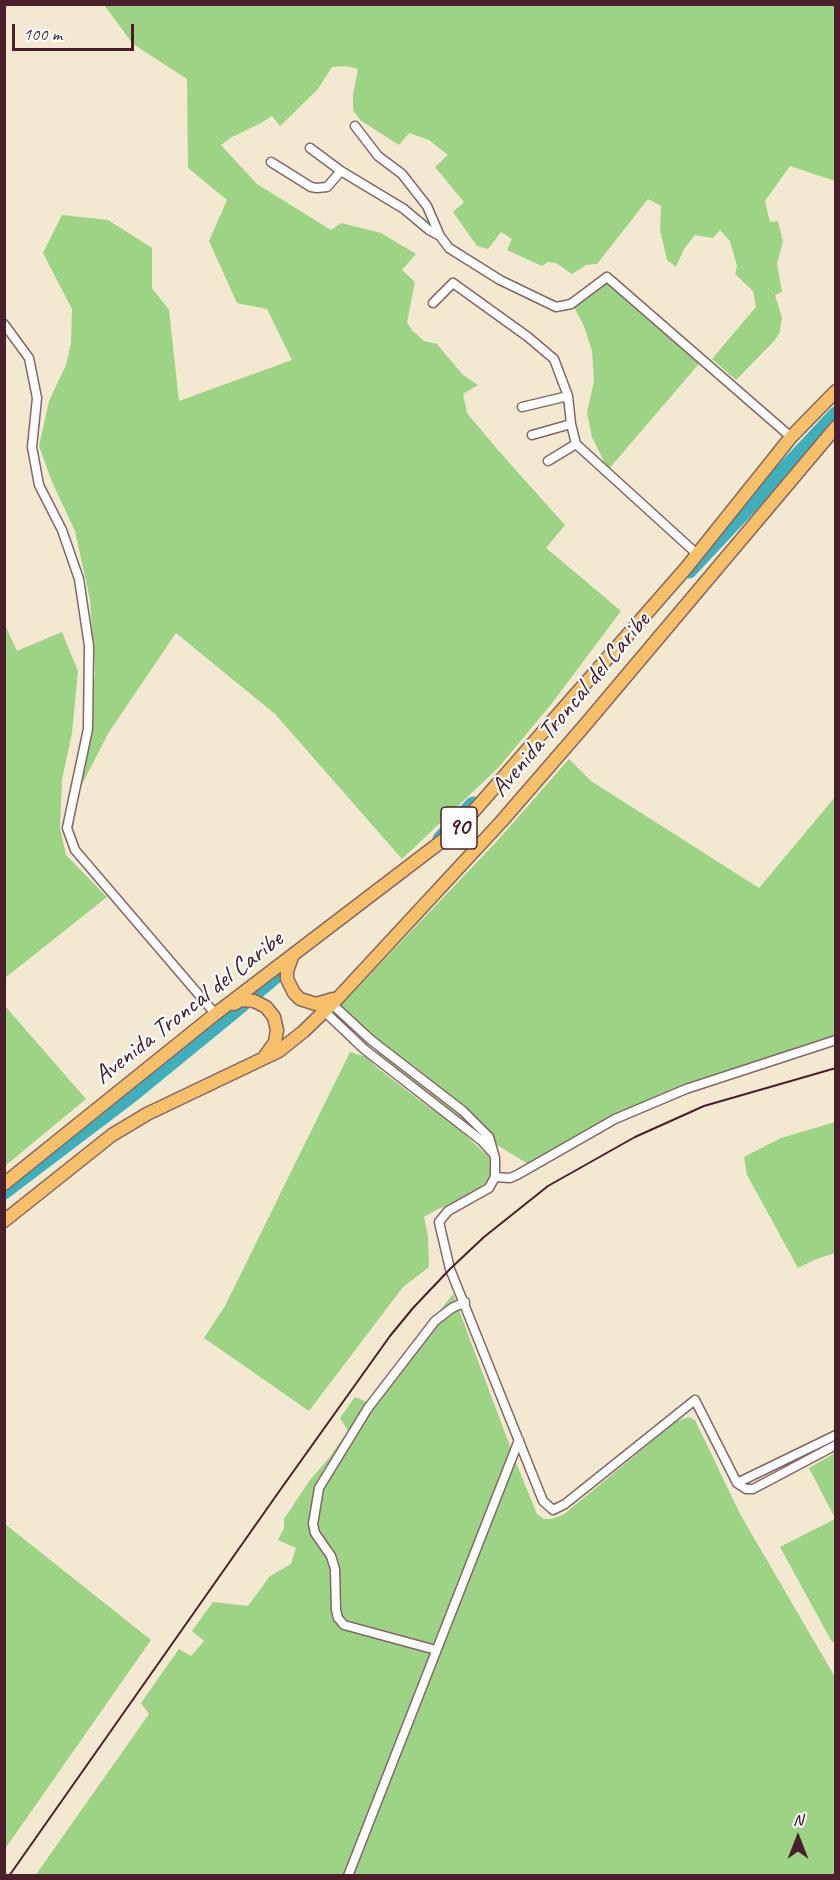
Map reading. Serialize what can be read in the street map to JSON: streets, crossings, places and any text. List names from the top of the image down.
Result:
{
  "streets": {
    "highway": ["Avenida Troncal del Caribe", "90"]
  },
  "scale_bar": "100 m",
  "north": "top"
}
